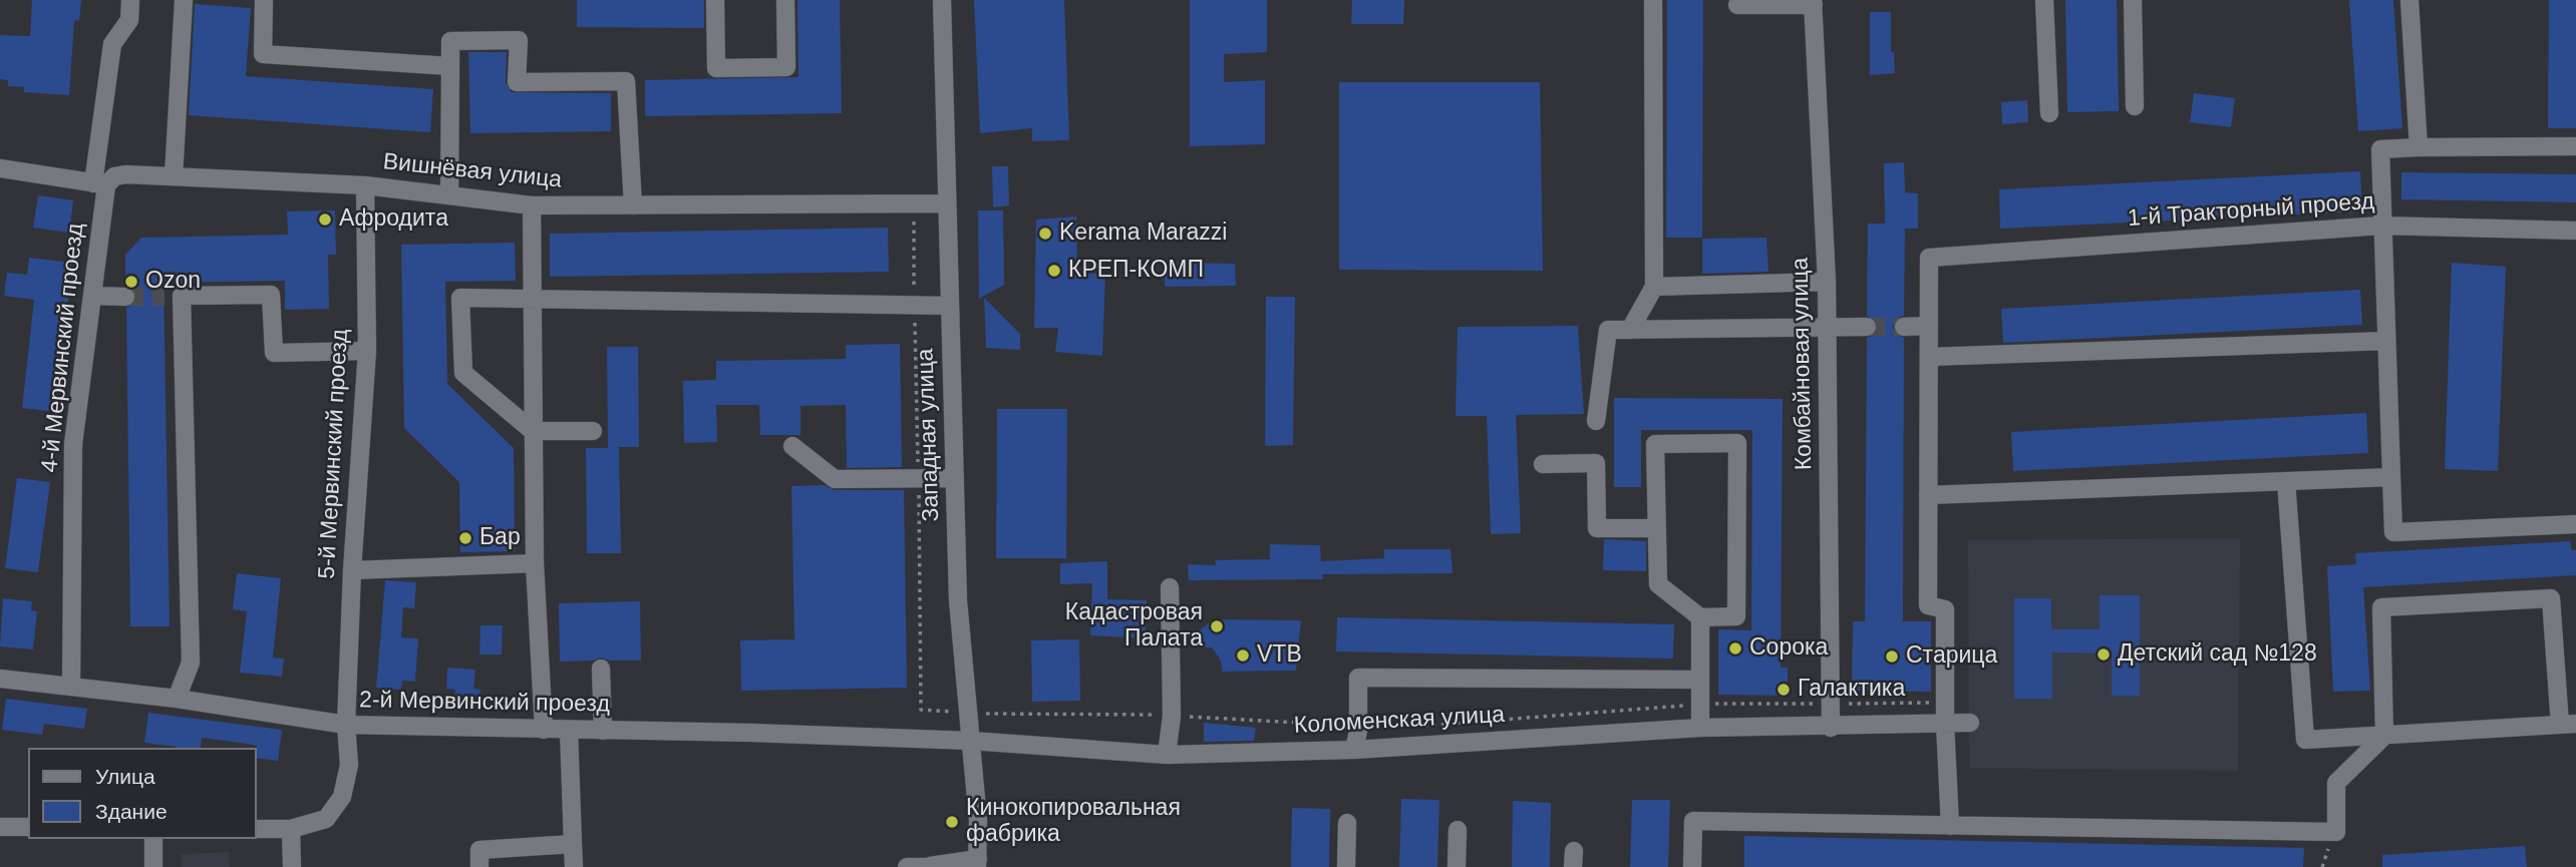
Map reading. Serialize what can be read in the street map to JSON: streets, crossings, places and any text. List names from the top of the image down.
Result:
{
  "streets": {
    "street": [
      "Вишнёвая улица",
      "1-й Тракторный проезд",
      "4-й Мервинский проезд",
      "Комбайновая улица",
      "Западная улица",
      "5-й Мервинский проезд",
      "2-й Мервинский проезд",
      "Коломенская улица"
    ]
  },
  "crossings": [
    ["Вишнёвая улица", "4-й Мервинский проезд"],
    ["Вишнёвая улица", "Западная улица"],
    ["Вишнёвая улица", "5-й Мервинский проезд"],
    ["4-й Мервинский проезд", "2-й Мервинский проезд"],
    ["Комбайновая улица", "Коломенская улица"],
    ["Западная улица", "2-й Мервинский проезд"],
    ["Западная улица", "Коломенская улица"],
    ["5-й Мервинский проезд", "2-й Мервинский проезд"],
    ["2-й Мервинский проезд", "Коломенская улица"]
  ],
  "places": [
    "Афродита",
    "Kerama Marazzi",
    "КРЕП-КОМП",
    "Ozon",
    "Бар",
    "Кадастровая Палата",
    "Сорока",
    "Детский сад №128",
    "VTB",
    "Старица",
    "Галактика",
    "Кинокопировальная фабрика"
  ],
  "legend": ["Улица", "Здание"]
}
